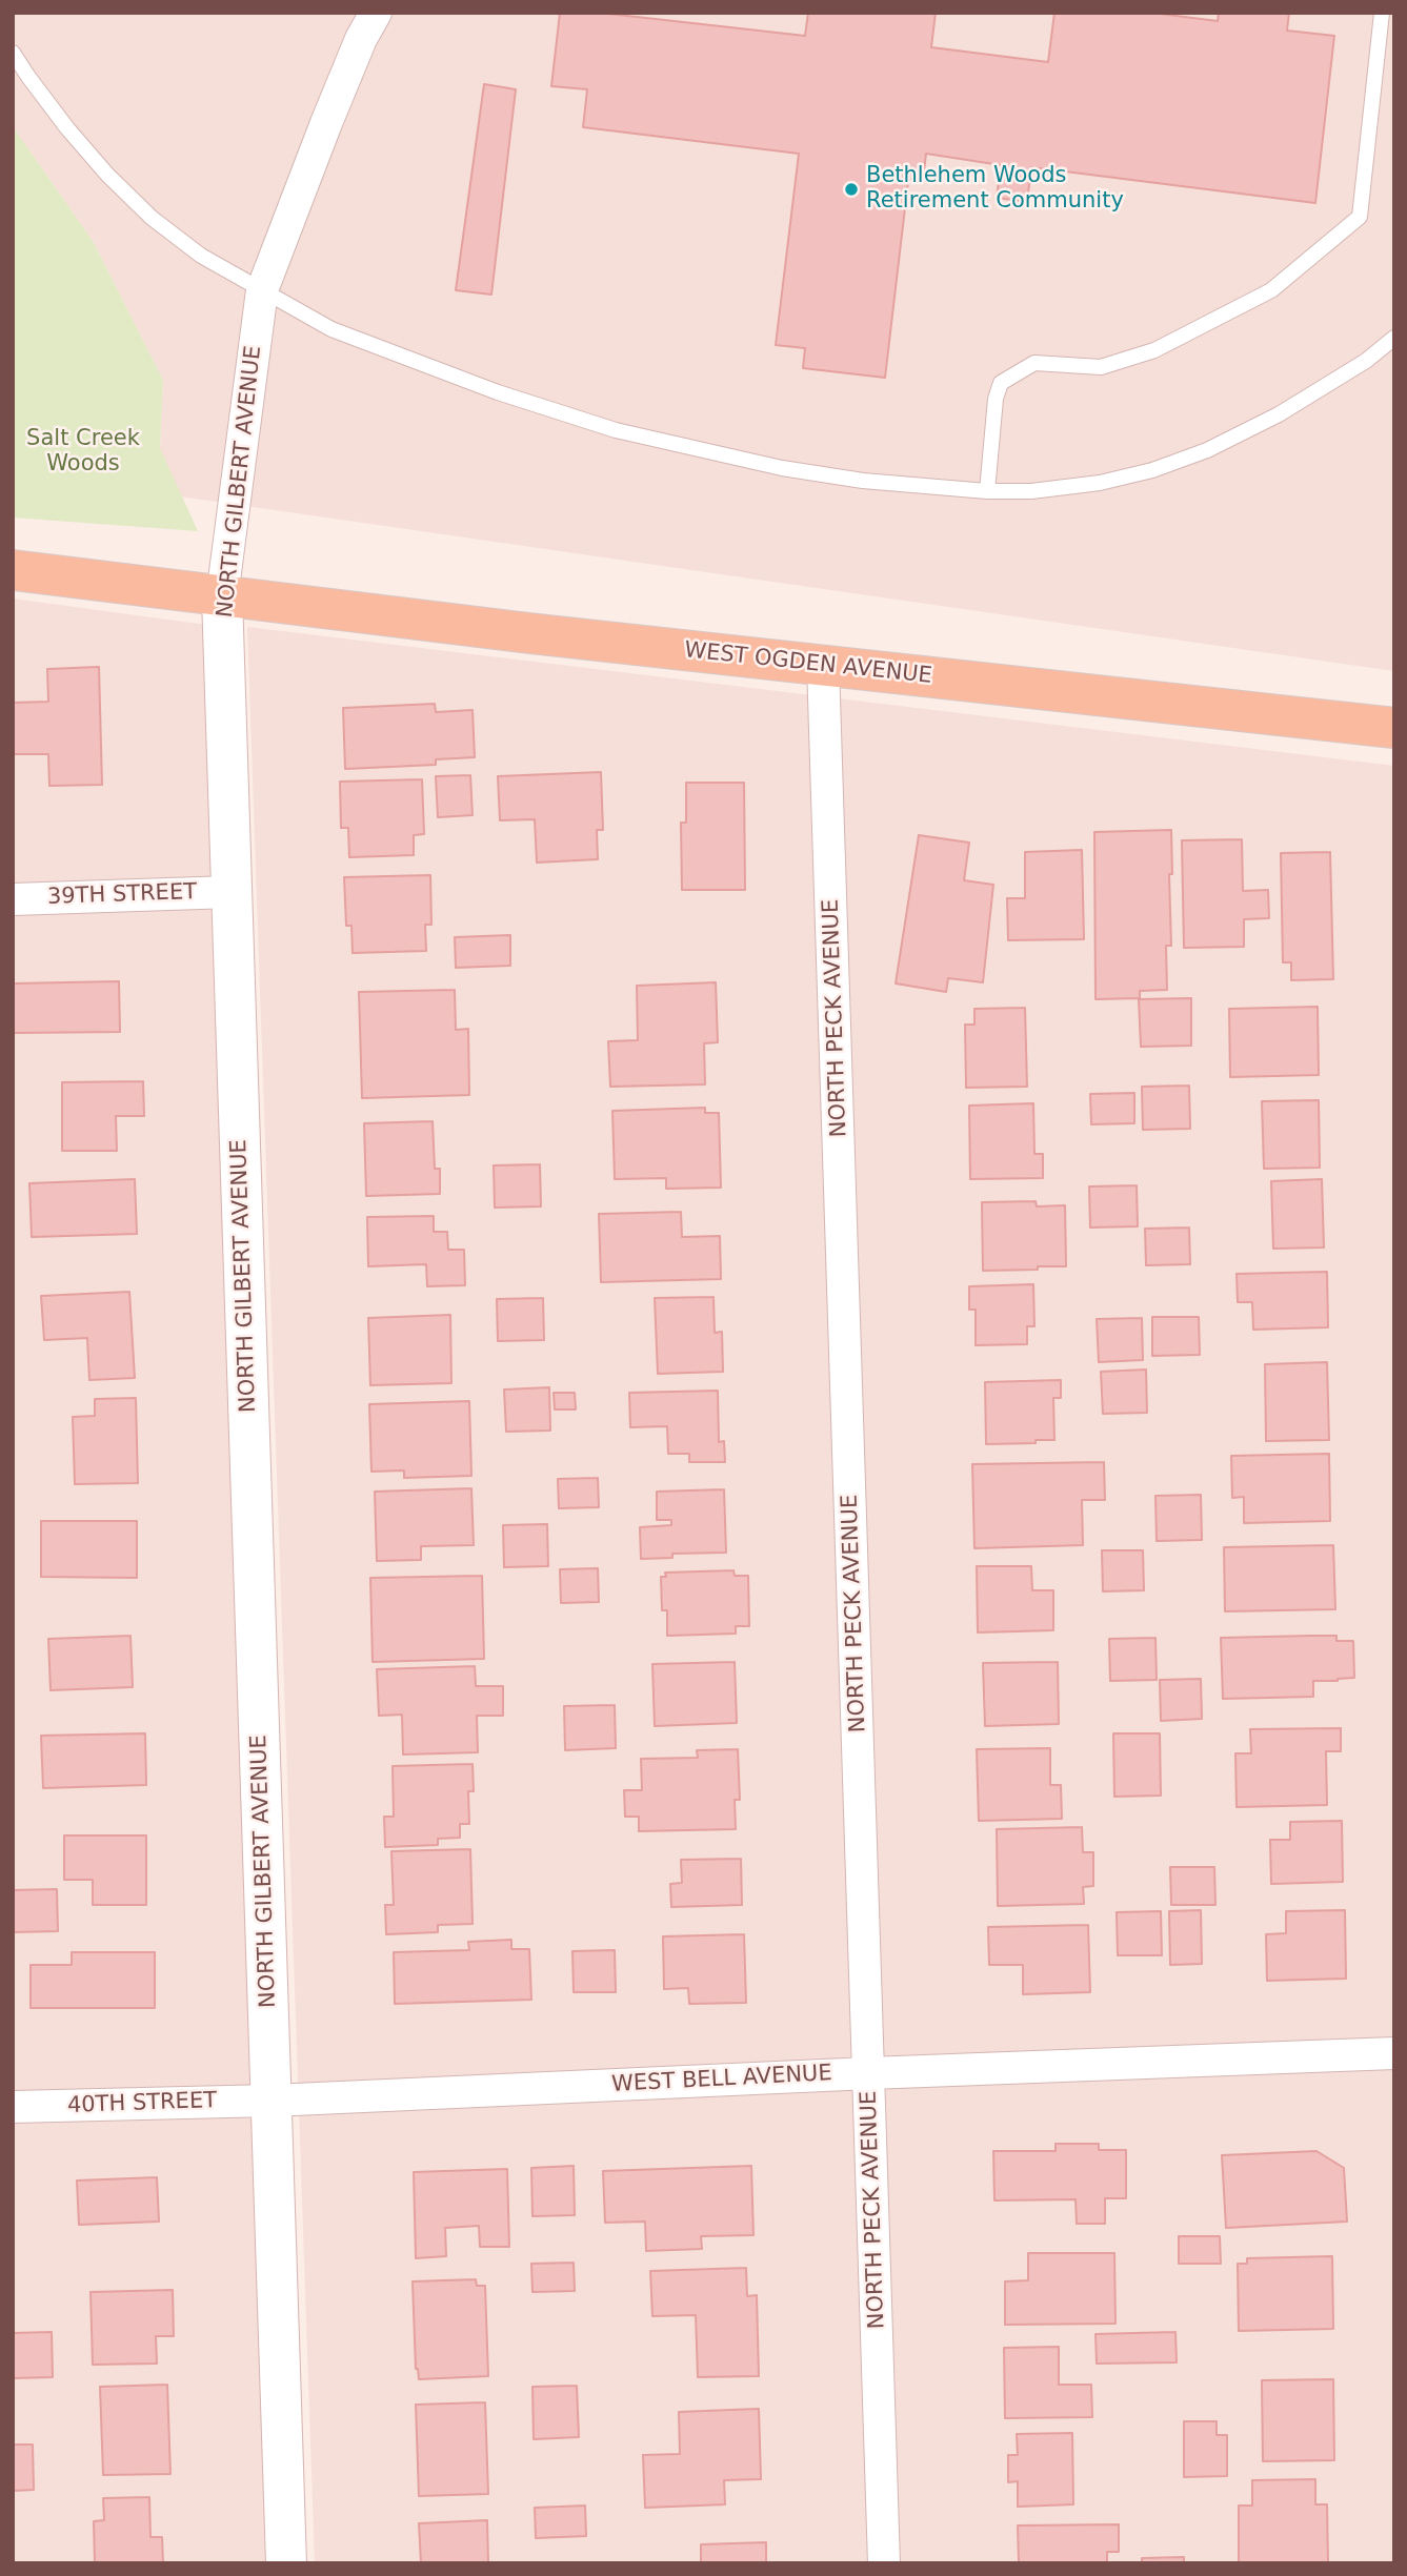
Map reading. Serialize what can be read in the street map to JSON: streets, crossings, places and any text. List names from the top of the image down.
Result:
{
  "streets": {
    "main road": ["WEST OGDEN AVENUE"],
    "street": [
      "NORTH GILBERT AVENUE",
      "39TH STREET",
      "NORTH PECK AVENUE",
      "WEST BELL AVENUE",
      "40TH STREET"
    ]
  },
  "crossings": [
    ["NORTH GILBERT AVENUE", "WEST OGDEN AVENUE"],
    ["NORTH GILBERT AVENUE", "39TH STREET"],
    ["NORTH GILBERT AVENUE", "WEST BELL AVENUE"],
    ["NORTH GILBERT AVENUE", "40TH STREET"],
    ["WEST OGDEN AVENUE", "NORTH PECK AVENUE"],
    ["NORTH PECK AVENUE", "WEST BELL AVENUE"],
    ["WEST BELL AVENUE", "40TH STREET"]
  ],
  "parks": ["Salt Creek Woods"],
  "places": ["Bethlehem Woods Retirement Community"]
}
